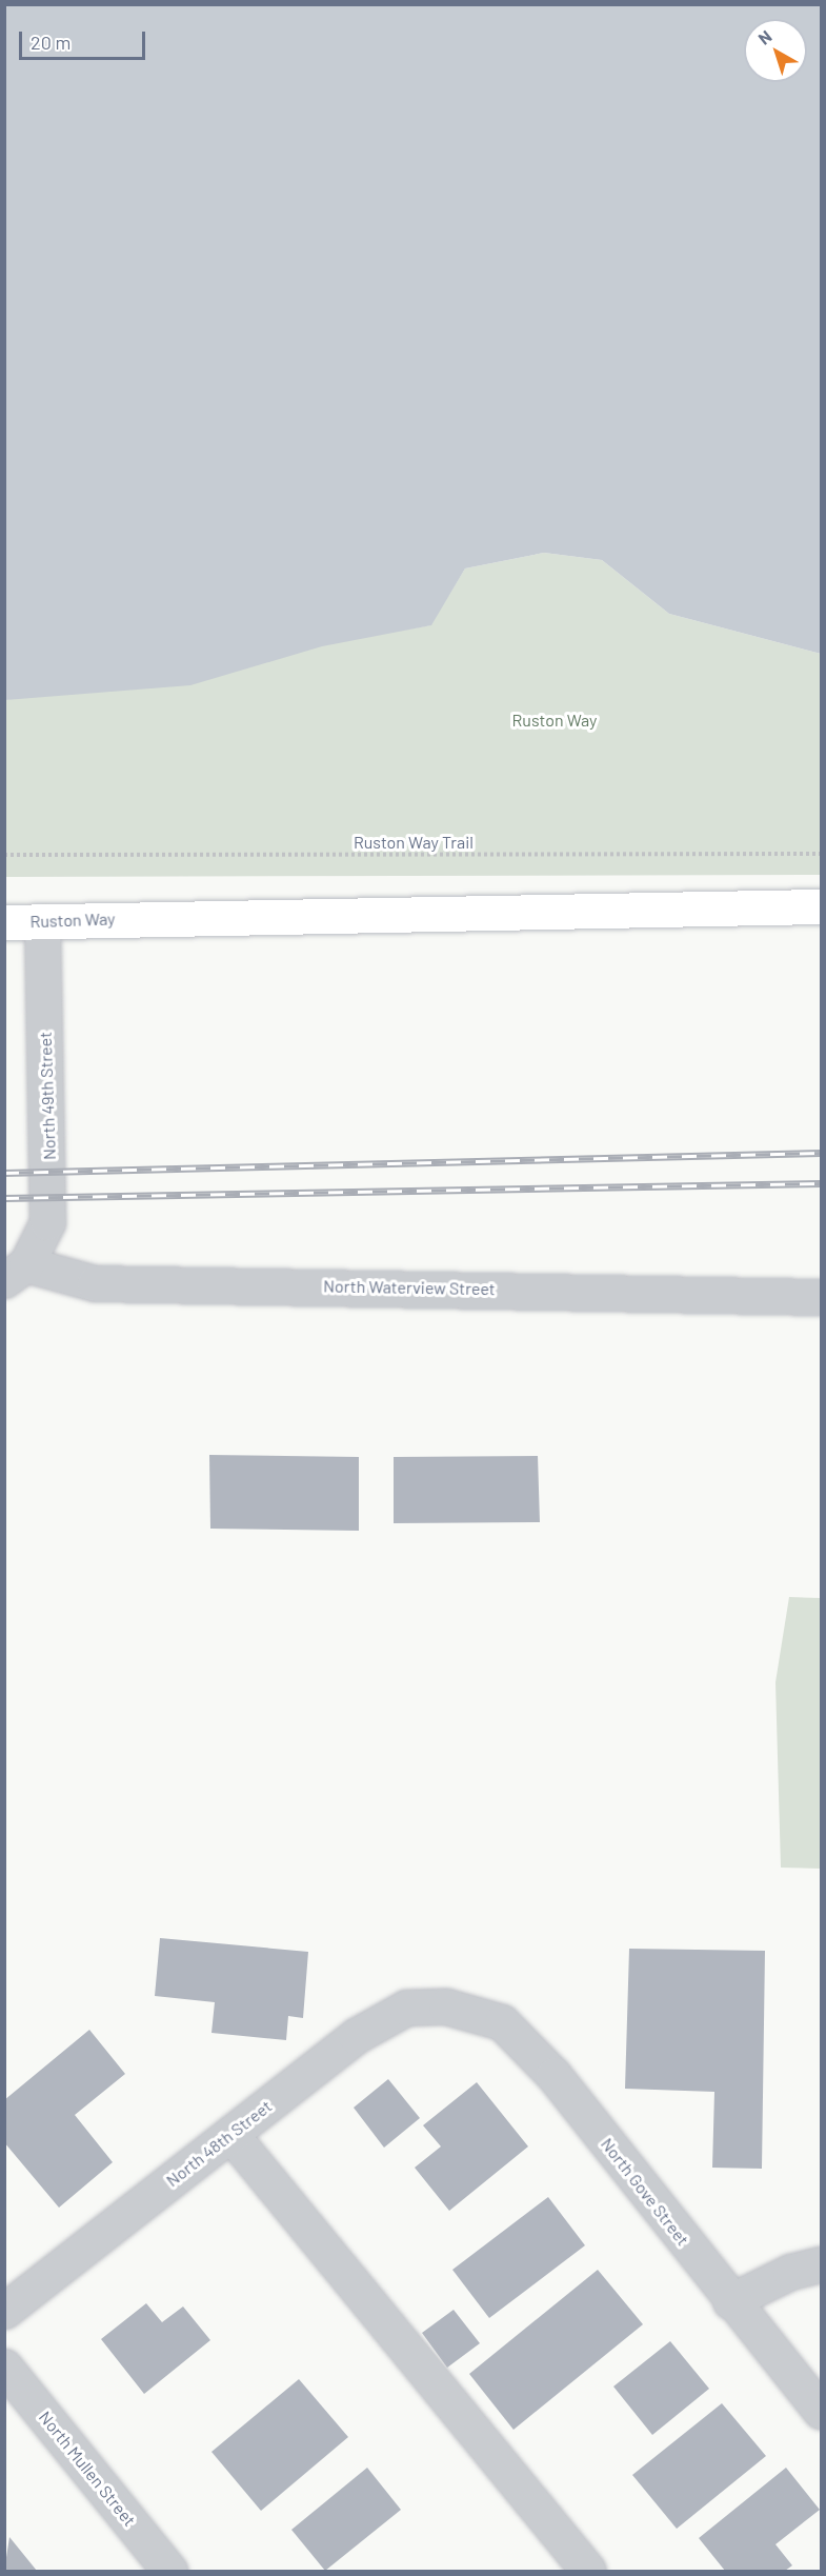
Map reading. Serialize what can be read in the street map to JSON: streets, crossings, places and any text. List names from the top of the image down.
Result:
{
  "streets": {
    "main road": ["Ruston Way"],
    "street": [
      "North 49th Street",
      "North Waterview Street",
      "North 48th Street",
      "North Gove Street",
      "North Mullen Street"
    ],
    "path": ["Ruston Way Trail"]
  },
  "crossings": [
    ["Ruston Way", "North 49th Street"],
    ["North 49th Street", "North Waterview Street"],
    ["North 48th Street", "North Gove Street"]
  ],
  "parks": ["Ruston Way"],
  "scale_bar": "20 m",
  "north": "top left"
}
